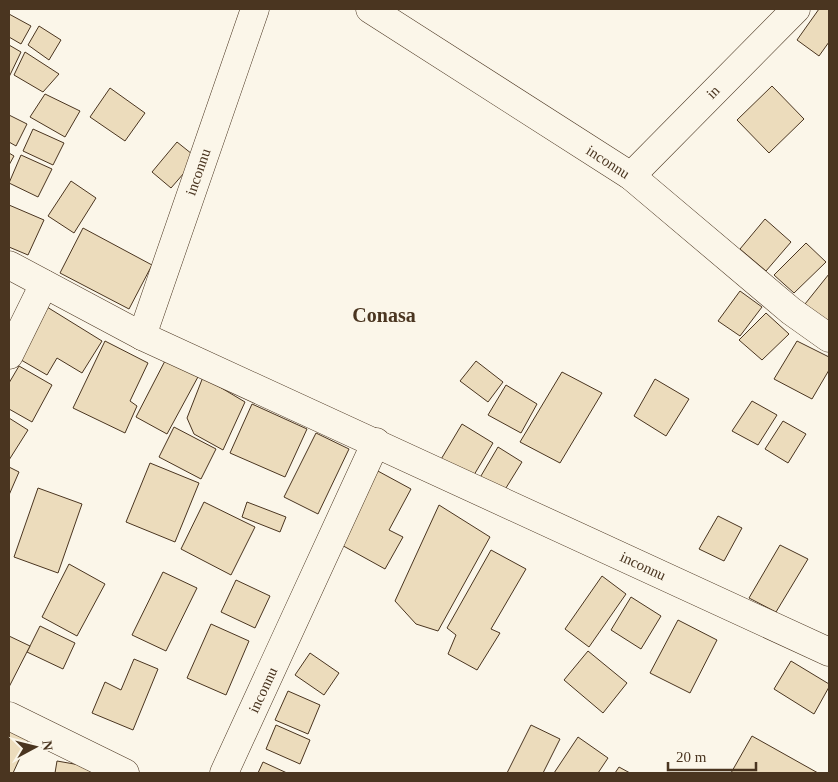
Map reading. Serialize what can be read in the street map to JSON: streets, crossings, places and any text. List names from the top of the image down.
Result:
{
  "streets": {
    "street": ["in", "inconnu"]
  },
  "crossings": [
    ["in", "inconnu"]
  ],
  "districts": ["Conasa"],
  "scale_bar": "20 m",
  "north": "right"
}
